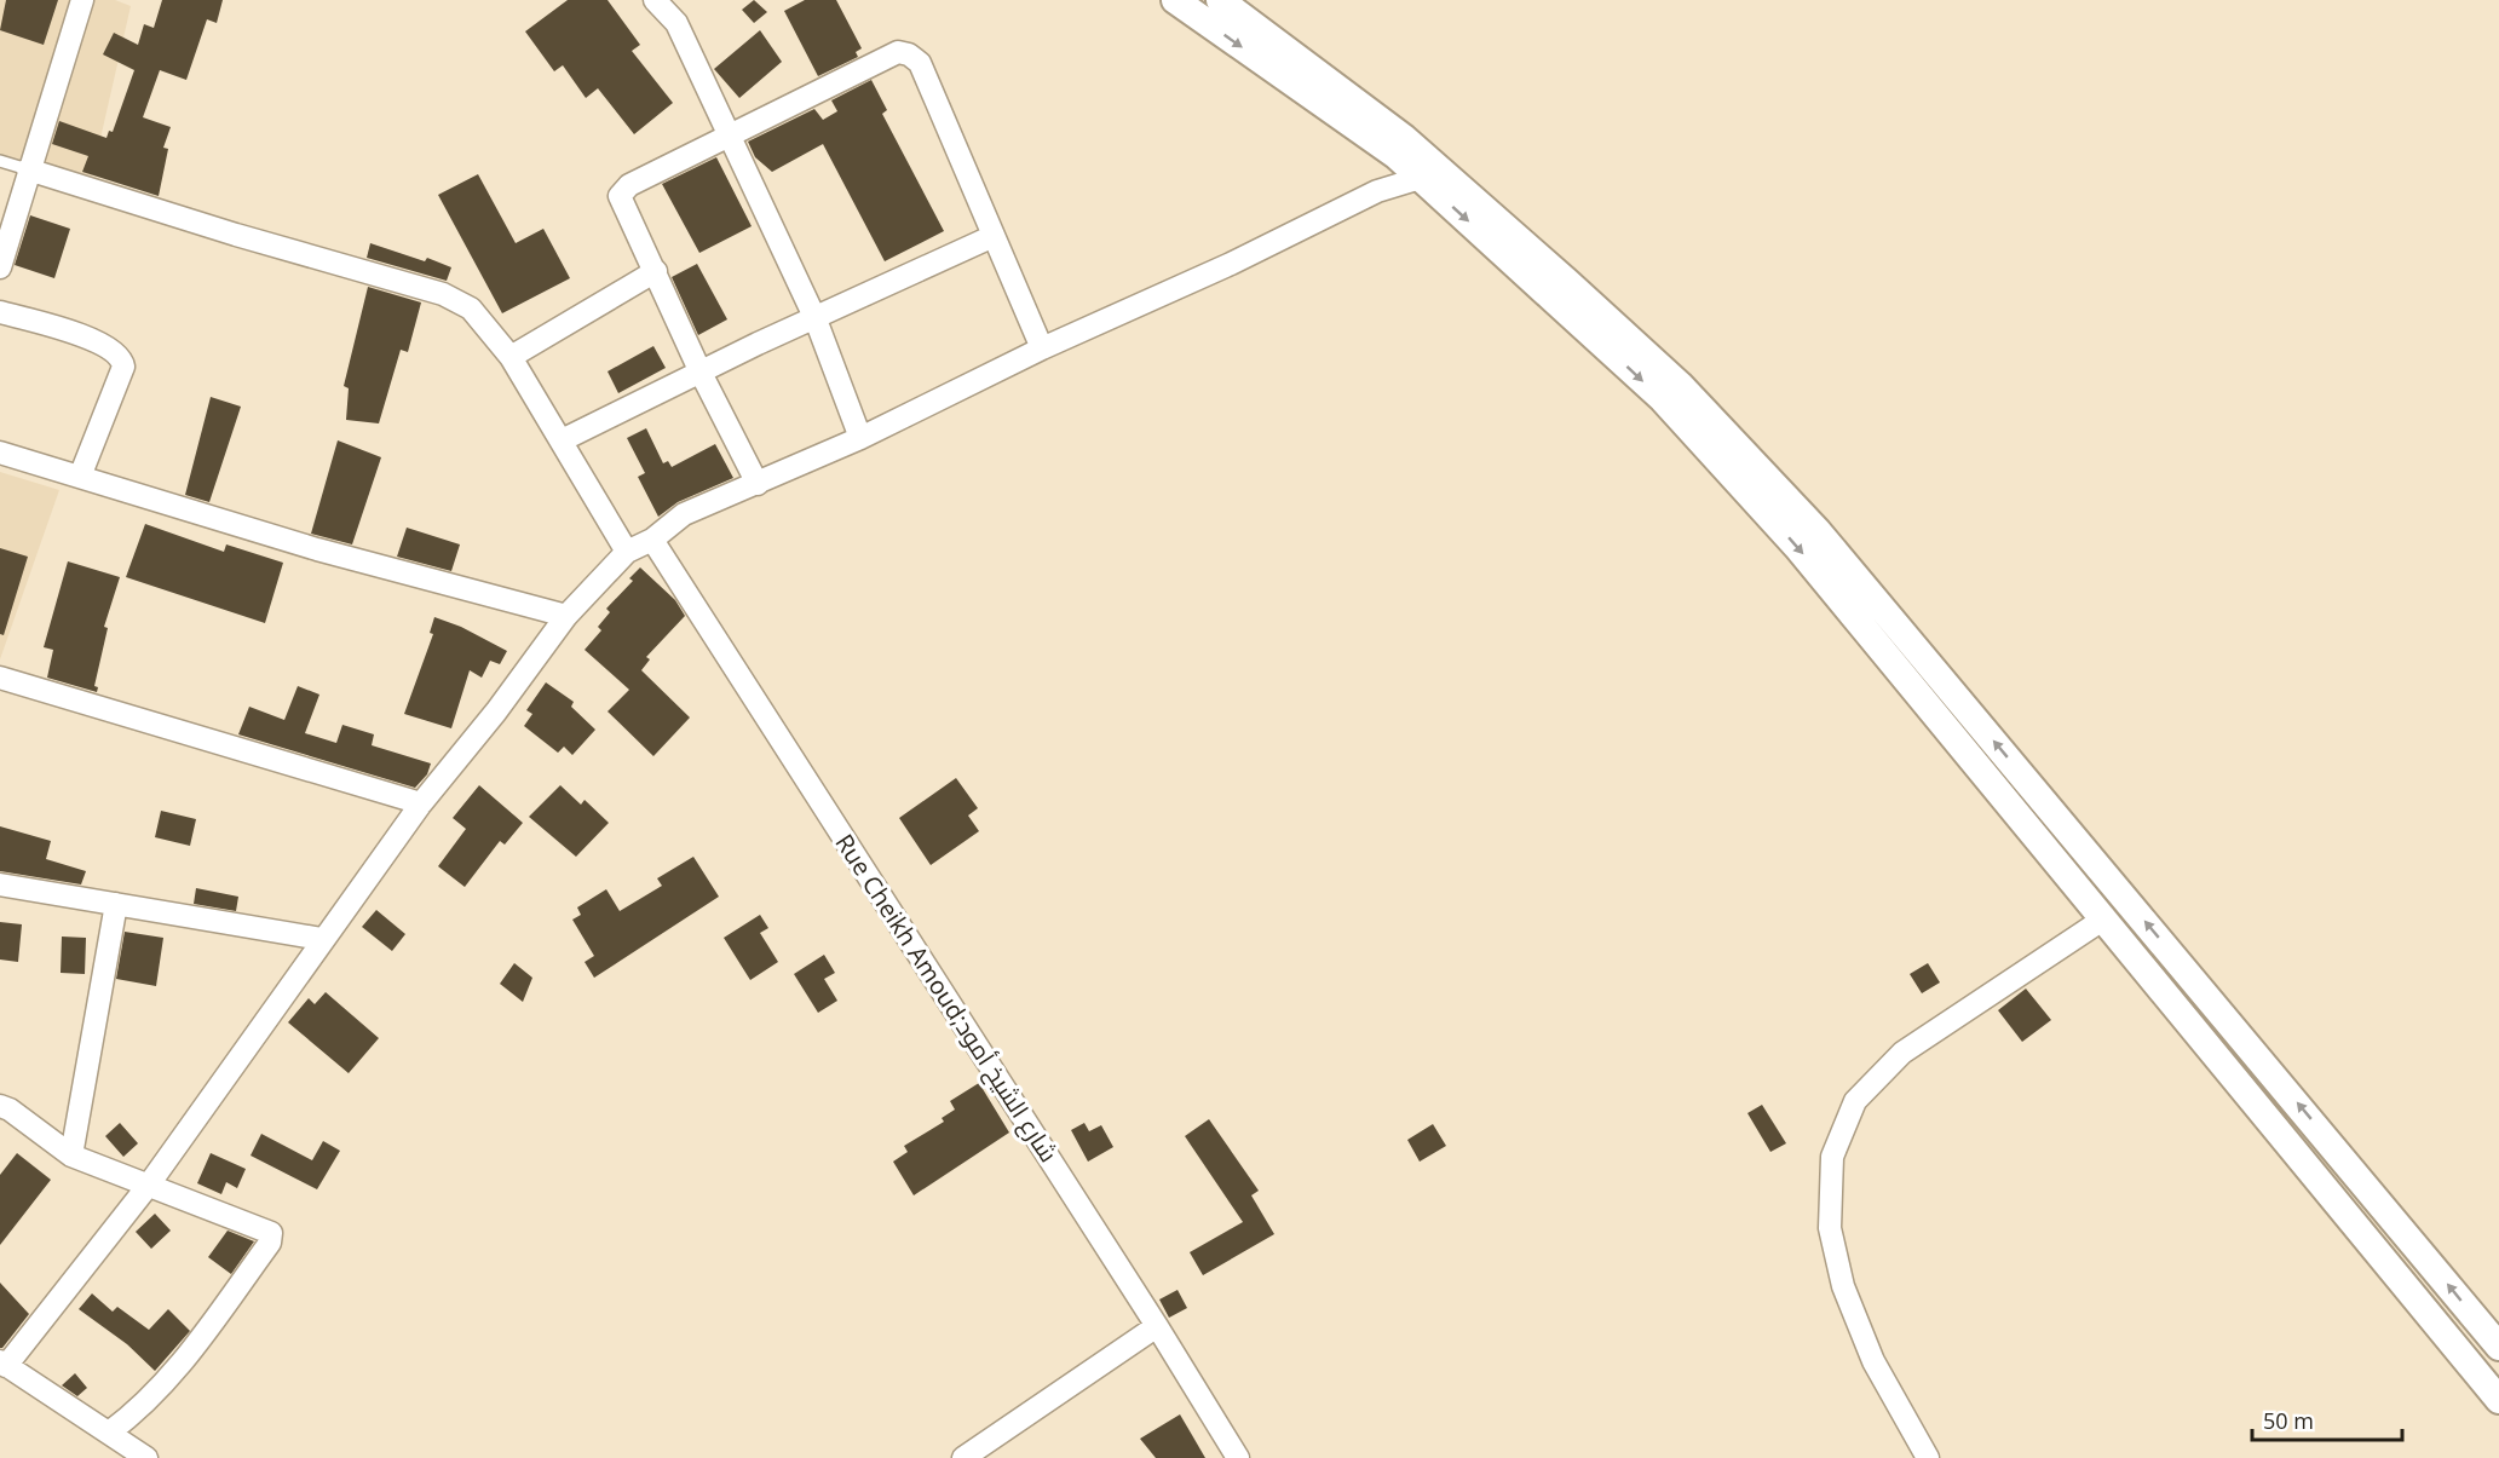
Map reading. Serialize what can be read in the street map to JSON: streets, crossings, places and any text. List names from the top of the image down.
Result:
{
  "streets": {
    "street": ["Rue Cheikh Amoud;شارع الشيخ أمود"]
  },
  "scale_bar": "50 m"
}
